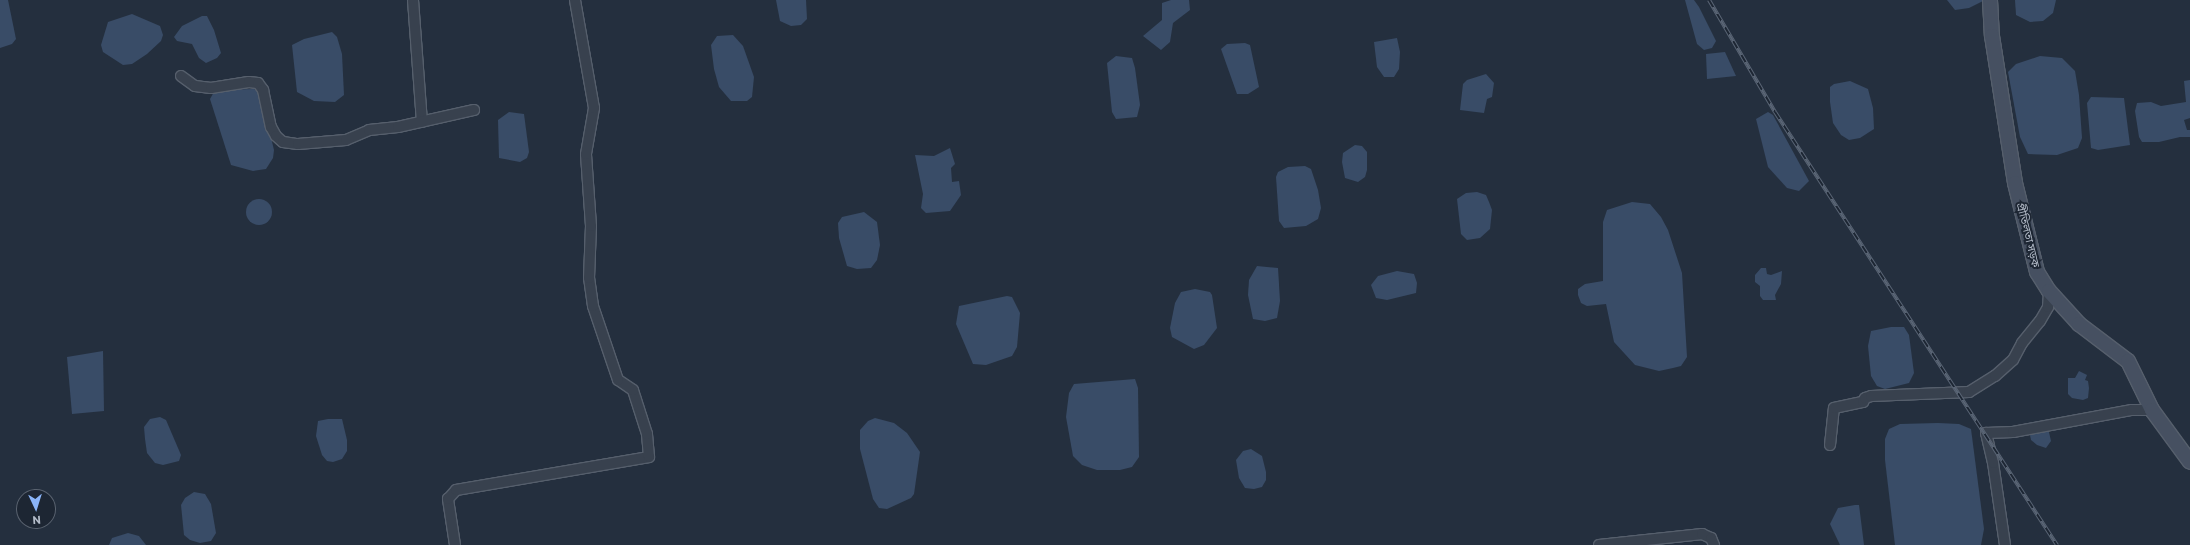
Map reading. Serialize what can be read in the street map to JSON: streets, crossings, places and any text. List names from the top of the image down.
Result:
{
  "streets": {
    "main road": ["প্রীতিলতা সড়ক"]
  },
  "north": "bottom"
}
